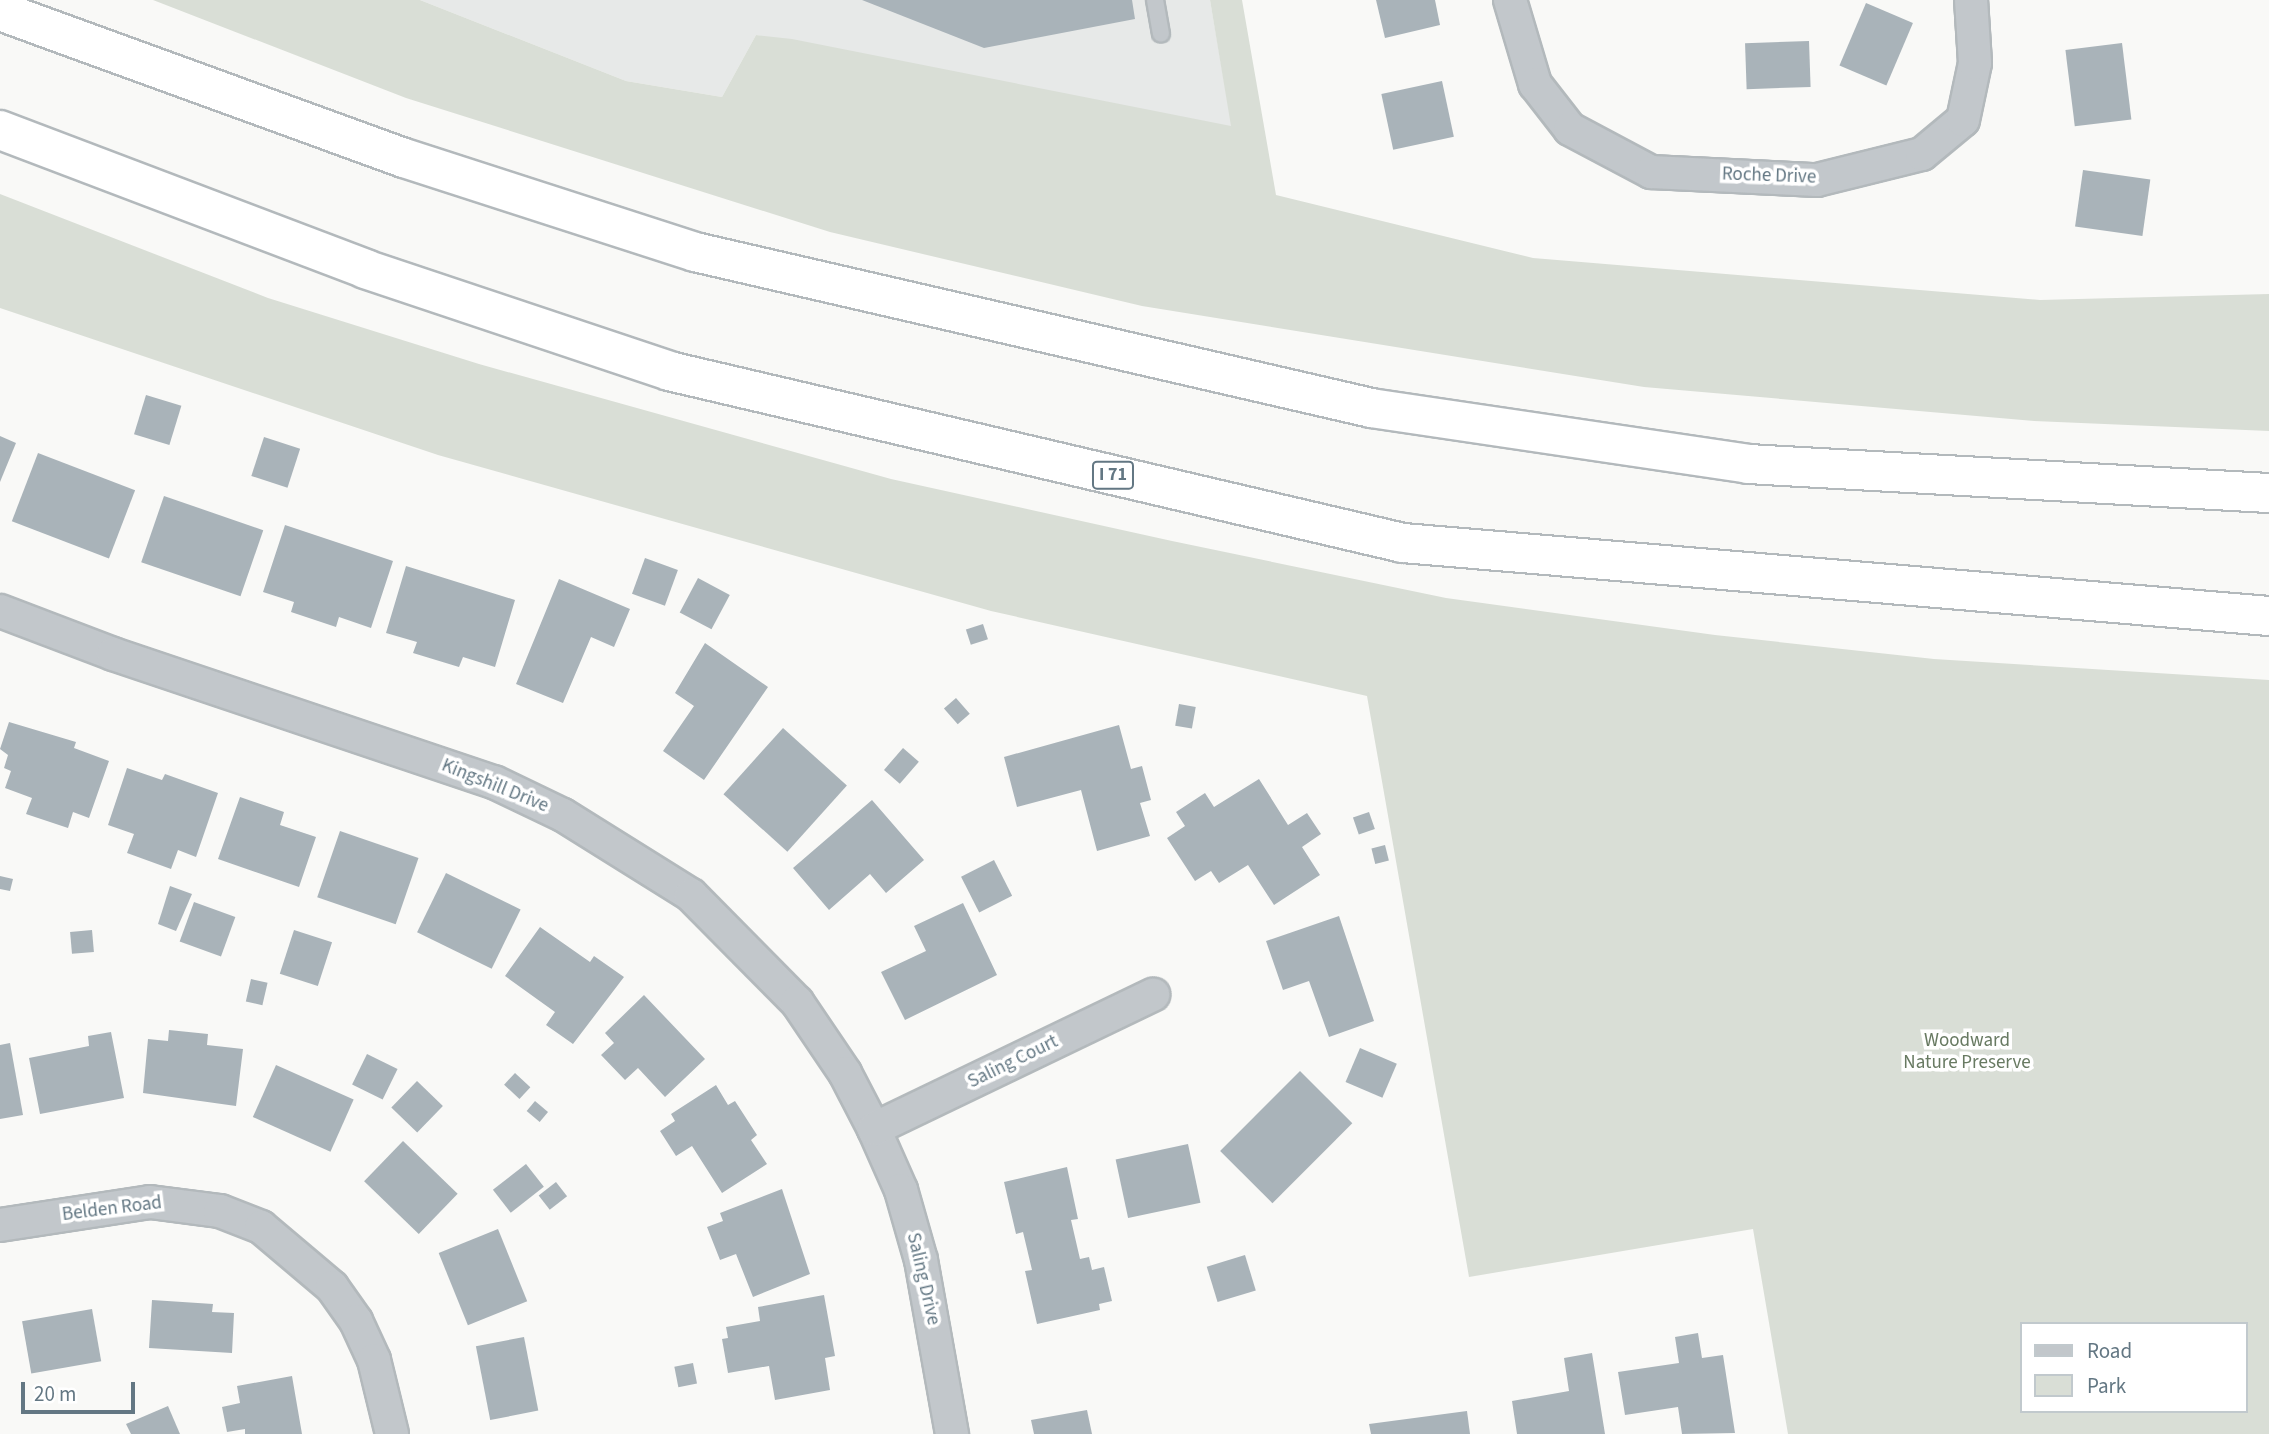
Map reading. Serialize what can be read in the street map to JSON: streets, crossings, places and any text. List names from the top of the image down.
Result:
{
  "streets": {
    "highway": ["I 71"],
    "street": [
      "Roche Drive",
      "Kingshill Drive",
      "Saling Court",
      "Belden Road",
      "Saling Drive"
    ]
  },
  "crossings": [
    ["Kingshill Drive", "Saling Court"],
    ["Kingshill Drive", "Saling Drive"],
    ["Saling Court", "Saling Drive"]
  ],
  "parks": ["Woodward Nature Preserve"],
  "legend": ["Road", "Park"],
  "scale_bar": "20 m"
}
